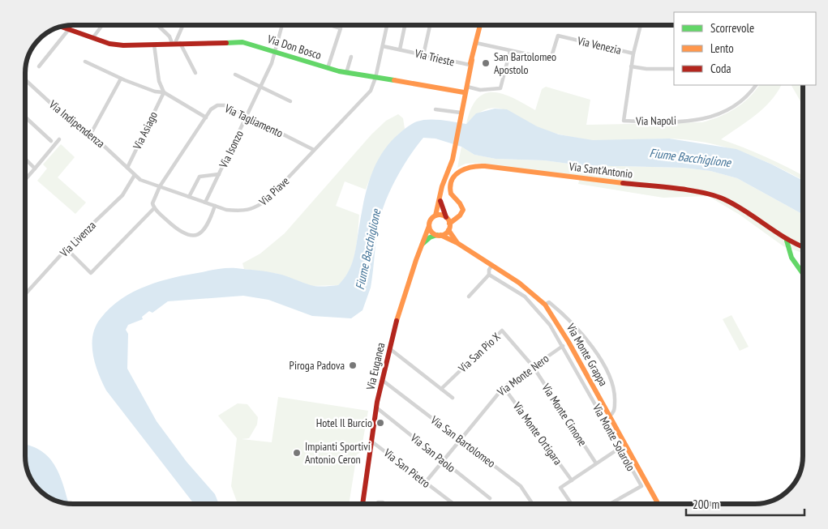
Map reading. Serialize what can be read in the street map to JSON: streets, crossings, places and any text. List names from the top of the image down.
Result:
{
  "streets": {
    "street": [
      "Via Venezia",
      "Via Don Bosco",
      "Via Trieste",
      "Via Tagliamento",
      "Via Napoli",
      "Via Indipendenza",
      "Via Asiago",
      "Via Isonzo",
      "Via Sant'Antonio",
      "Via Piave",
      "Via Livenza",
      "Via San Pio X",
      "Via Monte Grappa",
      "Via Euganea",
      "Via Monte Nero",
      "Via Monte Cimone",
      "Via Monte Ortigara",
      "Via Monte Solarolo",
      "Via San Bartolomeo",
      "Via San Paolo",
      "Via San Pietro"
    ]
  },
  "crossings": [
    ["Via Venezia", "Via Napoli"],
    ["Via Don Bosco", "Via Isonzo"],
    ["Via Don Bosco", "Via Piave"],
    ["Via Trieste", "Via Piave"],
    ["Via Tagliamento", "Via Isonzo"],
    ["Via Tagliamento", "Via Piave"],
    ["Via Indipendenza", "Via Asiago"],
    ["Via Indipendenza", "Via Piave"],
    ["Via Indipendenza", "Via Livenza"],
    ["Via Isonzo", "Via Piave"],
    ["Via Piave", "Via Livenza"],
    ["Via San Pio X", "Via Monte Nero"],
    ["Via San Pio X", "Via Monte Cimone"],
    ["Via Monte Grappa", "Via Euganea"],
    ["Via Monte Grappa", "Via Monte Nero"],
    ["Via Monte Grappa", "Via Monte Solarolo"],
    ["Via Euganea", "Via San Bartolomeo"],
    ["Via Euganea", "Via San Paolo"],
    ["Via Euganea", "Via San Pietro"],
    ["Via Monte Nero", "Via Monte Cimone"],
    ["Via Monte Nero", "Via Monte Ortigara"],
    ["Via Monte Nero", "Via Monte Solarolo"],
    ["Via Monte Nero", "Via San Bartolomeo"],
    ["Via Monte Nero", "Via San Paolo"],
    ["Via Monte Nero", "Via San Pietro"]
  ],
  "water": ["Fiume Bacchiglione"],
  "places": [
    "San Bartolomeo Apostolo",
    "Piroga Padova",
    "Hotel Il Burcio",
    "Impianti Sportivi Antonio Ceron"
  ],
  "legend": ["Scorrevole", "Lento", "Coda"],
  "scale_bar": "200 m"
}
